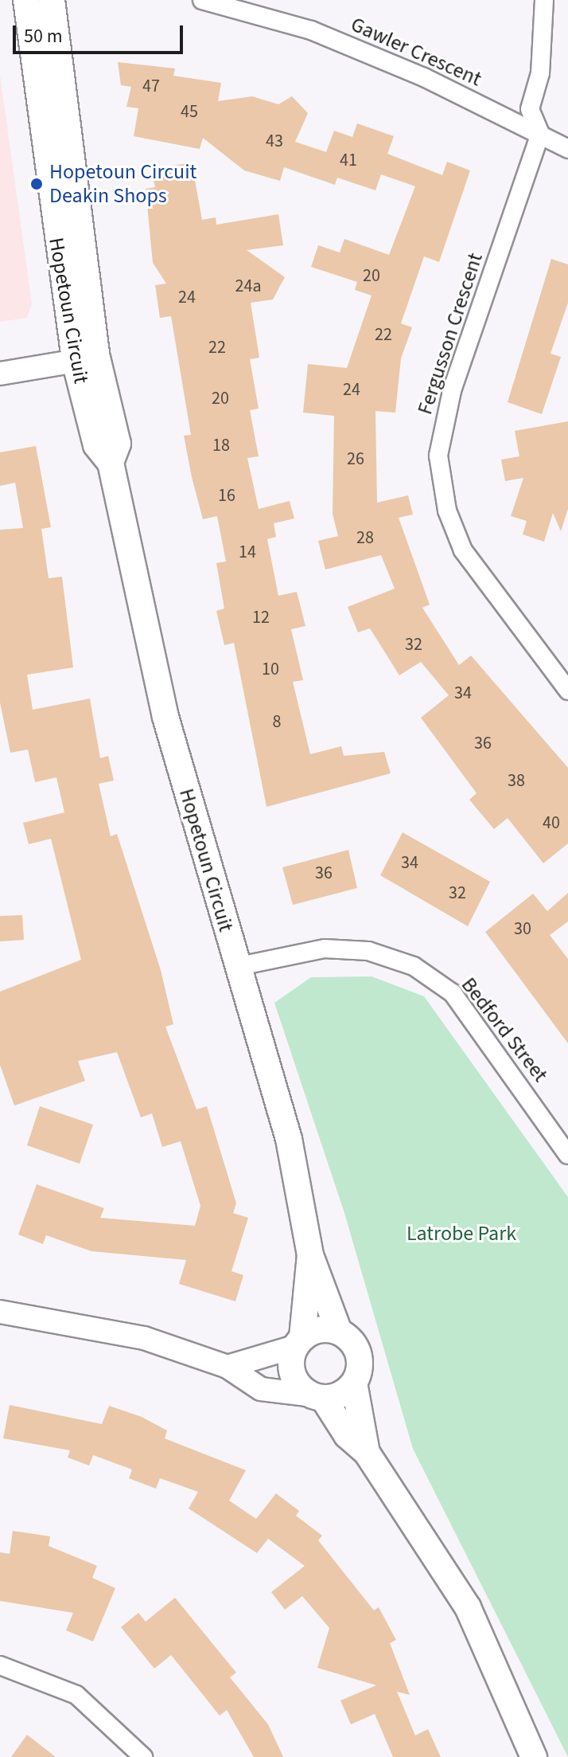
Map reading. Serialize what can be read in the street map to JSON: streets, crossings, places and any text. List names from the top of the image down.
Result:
{
  "streets": {
    "main road": ["Hopetoun Circuit"],
    "street": ["Gawler Crescent", "Fergusson Crescent", "Bedford Street"]
  },
  "crossings": [
    ["Gawler Crescent", "Fergusson Crescent"],
    ["Hopetoun Circuit", "Bedford Street"]
  ],
  "parks": ["Latrobe Park"],
  "places": ["Hopetoun Circuit Deakin Shops"],
  "house_numbers": [
    "47",
    "45",
    "43",
    "41",
    "20",
    "24a",
    "24",
    "22",
    "22",
    "24",
    "20",
    "18",
    "26",
    "16",
    "28",
    "14",
    "12",
    "32",
    "10",
    "34",
    "8",
    "36",
    "38",
    "40",
    "34",
    "36",
    "32",
    "30"
  ],
  "scale_bar": "50 m"
}
